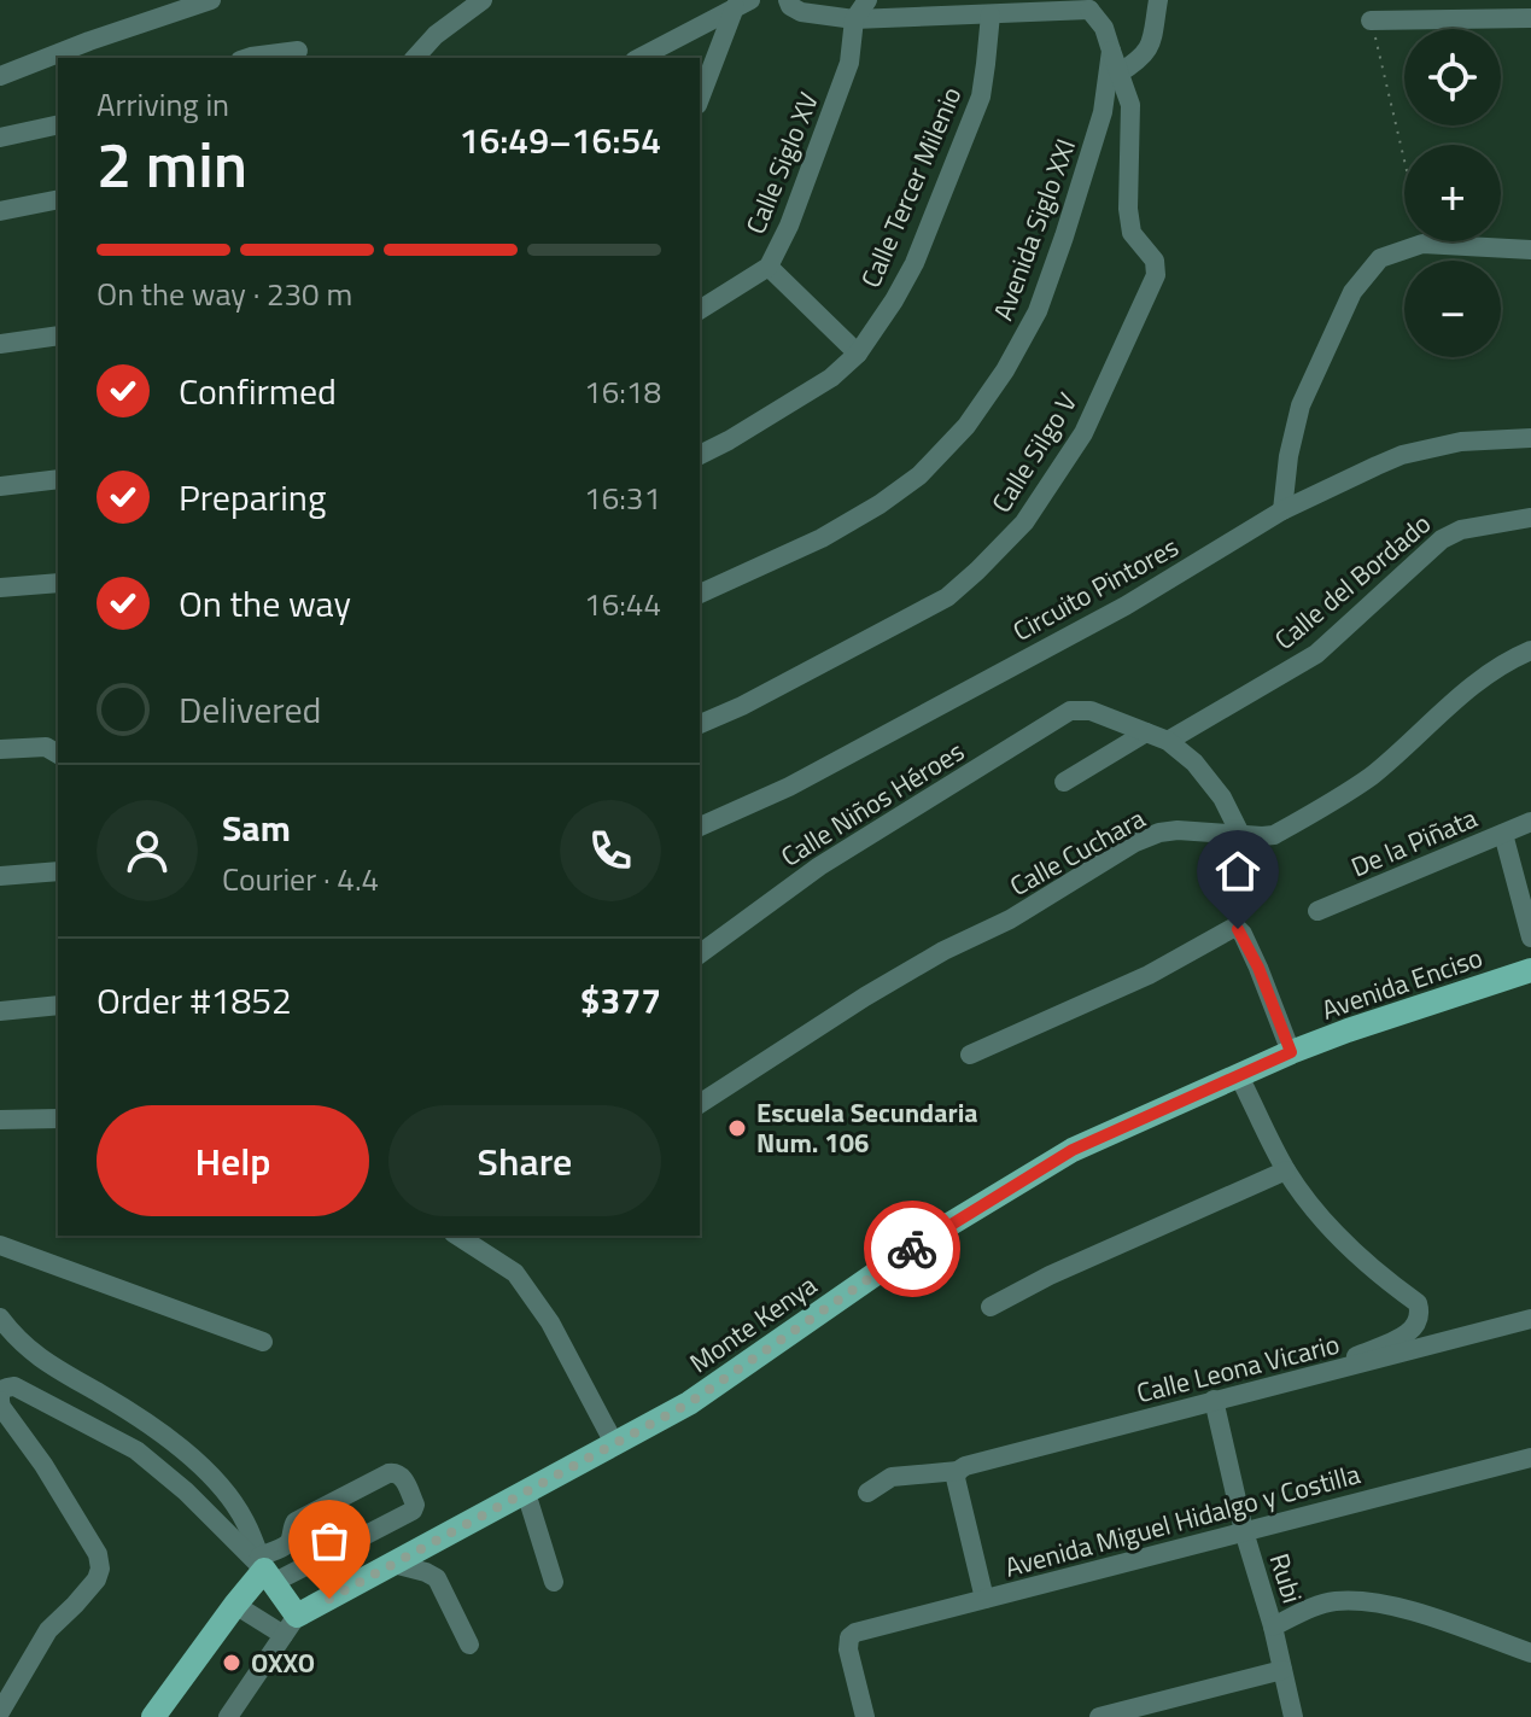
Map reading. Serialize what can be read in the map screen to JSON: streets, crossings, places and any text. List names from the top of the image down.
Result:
{
  "streets": {
    "main road": ["Avenida Enciso", "Monte Kenya"],
    "street": [
      "Calle Siglo XV",
      "Calle Tercer Milenio",
      "Avenida Siglo XXI",
      "Calle Silgo V",
      "Calle del Bordado",
      "Circuito Pintores",
      "Calle Niños Héroes",
      "De la Piñata",
      "Calle Cuchara",
      "Calle Leona Vicario",
      "Avenida Miguel Hidalgo y Costilla",
      "Rubi"
    ]
  },
  "crossings": [
    ["Avenida Siglo XXI", "Calle Silgo V"],
    ["Avenida Enciso", "Monte Kenya"],
    ["Calle Leona Vicario", "Rubi"],
    ["Avenida Miguel Hidalgo y Costilla", "Rubi"]
  ],
  "places": ["Escuela Secundaria Num. 106", "OXXO"],
  "page": {
    "map_buttons": ["+", "−"],
    "heading": ["2 min", "Arriving in", "16:49–16:54"],
    "panel": [
      "Sam",
      "Courier · 4.4",
      "Order #1852",
      "$377"
    ],
    "bar": "On the way · 230 m",
    "list": [
      ["Confirmed", "16:18"],
      ["Preparing", "16:31"],
      ["On the way", "16:44"],
      "Delivered"
    ],
    "buttons": ["Help", "Share"]
  }
}
